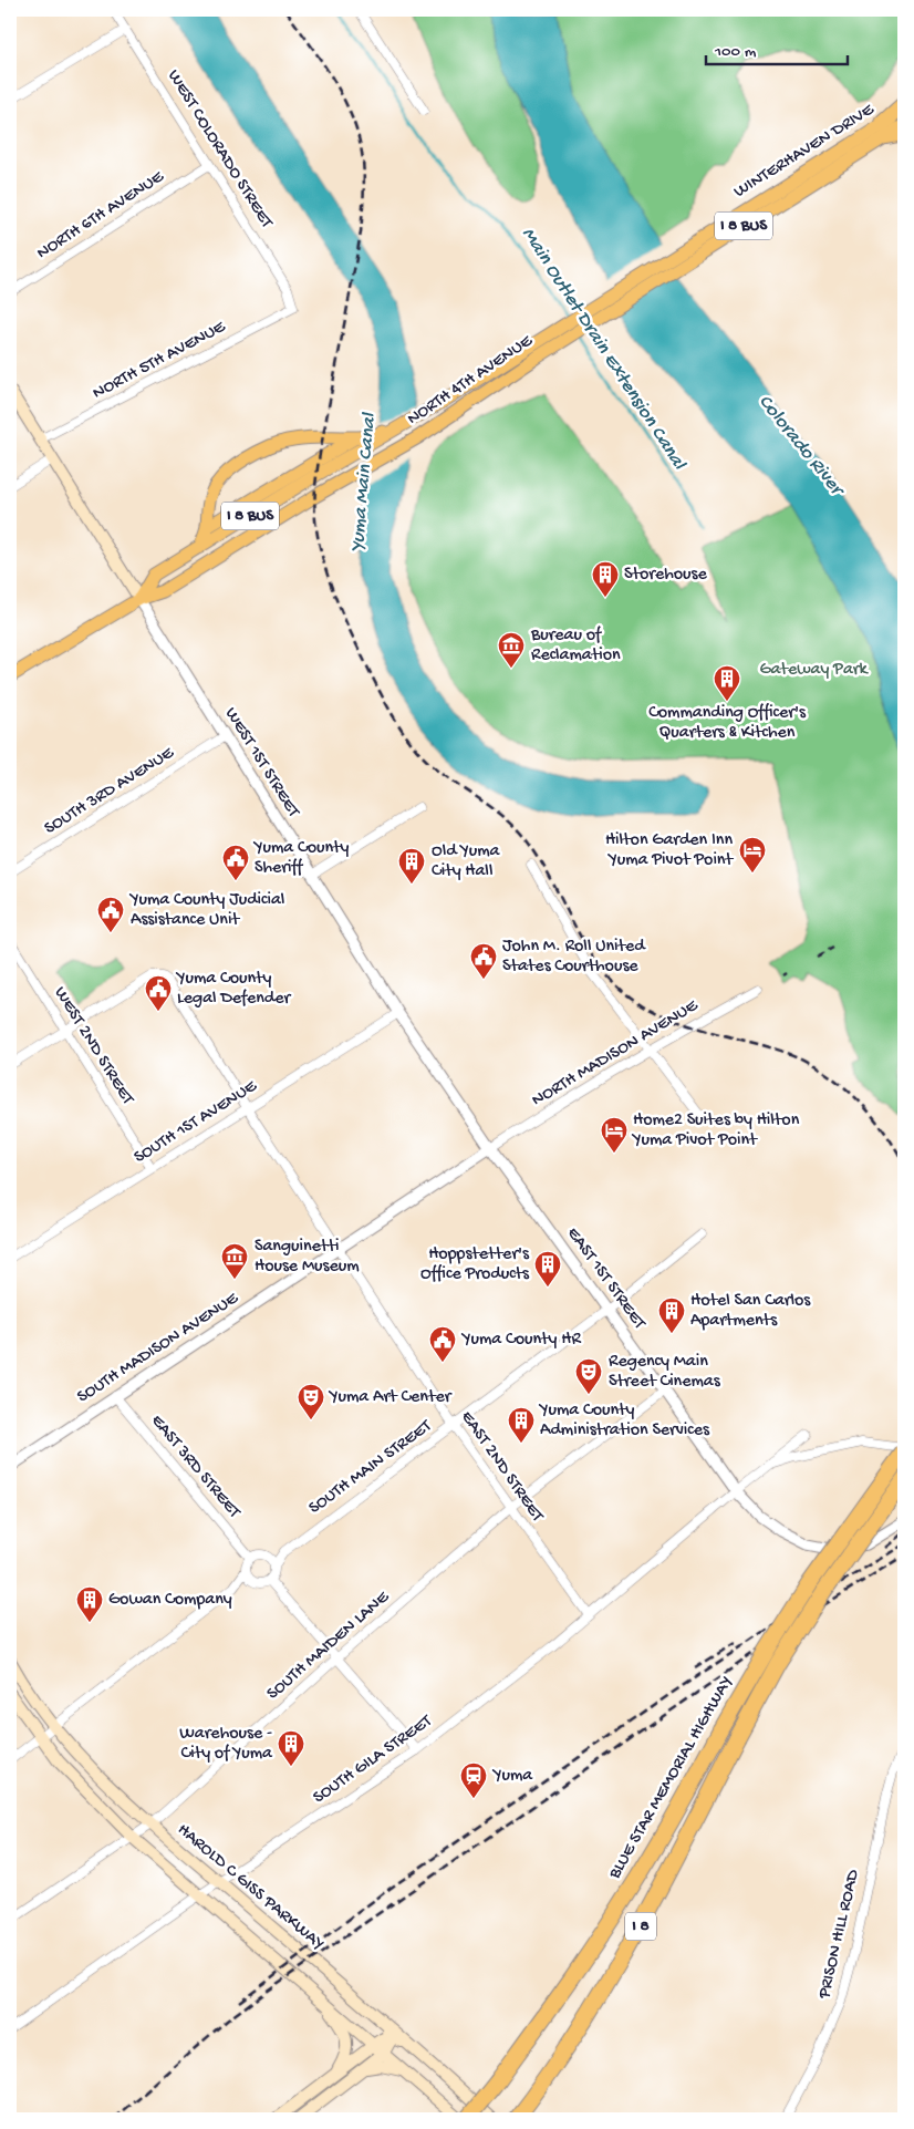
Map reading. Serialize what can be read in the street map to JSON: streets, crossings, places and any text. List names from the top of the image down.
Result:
{
  "streets": {
    "highway": ["BLUE STAR MEMORIAL HIGHWAY", "I 8"],
    "main road": [
      "WINTERHAVEN DRIVE",
      "I 8 BUS",
      "NORTH 4TH AVENUE",
      "WEST 1ST STREET",
      "HAROLD C GISS PARKWAY"
    ],
    "street": [
      "WEST COLORADO STREET",
      "NORTH 6TH AVENUE",
      "NORTH 5TH AVENUE",
      "SOUTH 3RD AVENUE",
      "WEST 2ND STREET",
      "NORTH MADISON AVENUE",
      "SOUTH 1ST AVENUE",
      "EAST 1ST STREET",
      "SOUTH MADISON AVENUE",
      "EAST 3RD STREET",
      "EAST 2ND STREET",
      "SOUTH MAIN STREET",
      "SOUTH MAIDEN LANE",
      "SOUTH GILA STREET",
      "PRISON HILL ROAD"
    ]
  },
  "crossings": [
    ["WEST COLORADO STREET", "NORTH 6TH AVENUE"],
    ["WEST COLORADO STREET", "NORTH 5TH AVENUE"],
    ["WINTERHAVEN DRIVE", "NORTH 4TH AVENUE"],
    ["I 8 BUS", "NORTH 4TH AVENUE"],
    ["I 8 BUS", "WEST 1ST STREET"],
    ["NORTH 5TH AVENUE", "WEST 1ST STREET"],
    ["NORTH 4TH AVENUE", "WEST 1ST STREET"],
    ["WEST 1ST STREET", "SOUTH 3RD AVENUE"],
    ["WEST 1ST STREET", "NORTH MADISON AVENUE"],
    ["WEST 1ST STREET", "SOUTH 1ST AVENUE"],
    ["WEST 1ST STREET", "EAST 1ST STREET"],
    ["WEST 1ST STREET", "SOUTH MADISON AVENUE"],
    ["WEST 2ND STREET", "SOUTH 1ST AVENUE"],
    ["NORTH MADISON AVENUE", "EAST 1ST STREET"],
    ["NORTH MADISON AVENUE", "SOUTH MADISON AVENUE"],
    ["EAST 1ST STREET", "SOUTH MADISON AVENUE"],
    ["EAST 1ST STREET", "SOUTH MAIN STREET"],
    ["EAST 1ST STREET", "SOUTH MAIDEN LANE"],
    ["EAST 1ST STREET", "SOUTH GILA STREET"],
    ["SOUTH MADISON AVENUE", "EAST 3RD STREET"],
    ["SOUTH MADISON AVENUE", "EAST 2ND STREET"],
    ["EAST 3RD STREET", "SOUTH MAIN STREET"],
    ["EAST 2ND STREET", "SOUTH MAIN STREET"],
    ["EAST 2ND STREET", "SOUTH MAIDEN LANE"],
    ["EAST 2ND STREET", "SOUTH GILA STREET"],
    ["SOUTH MAIDEN LANE", "HAROLD C GISS PARKWAY"],
    ["SOUTH GILA STREET", "HAROLD C GISS PARKWAY"]
  ],
  "water": ["Main Outlet Drain Extension Canal", "Colorado River", "Yuma Main Canal"],
  "parks": ["Gateway Park"],
  "places": {
    "building": [
      "Storehouse",
      "Commanding Officer's Quarters & Kitchen",
      "Old Yuma City Hall",
      "Hoppstetter's Office Products",
      "Hotel San Carlos Apartments",
      "Yuma County Administration Services",
      "Gowan Company",
      "Warehouse - City of Yuma"
    ],
    "museum": ["Bureau of Reclamation", "Sanguinetti House Museum"],
    "hotel": ["Hilton Garden Inn Yuma Pivot Point", "Home2 Suites by Hilton Yuma Pivot Point"],
    "public building": [
      "Yuma County Sheriff",
      "Yuma County Judicial Assistance Unit",
      "John M. Roll United States Courthouse",
      "Yuma County Legal Defender",
      "Yuma County HR"
    ],
    "theatre": ["Regency Main Street Cinemas", "Yuma Art Center"],
    "station": ["Yuma"]
  },
  "scale_bar": "100 m"
}
